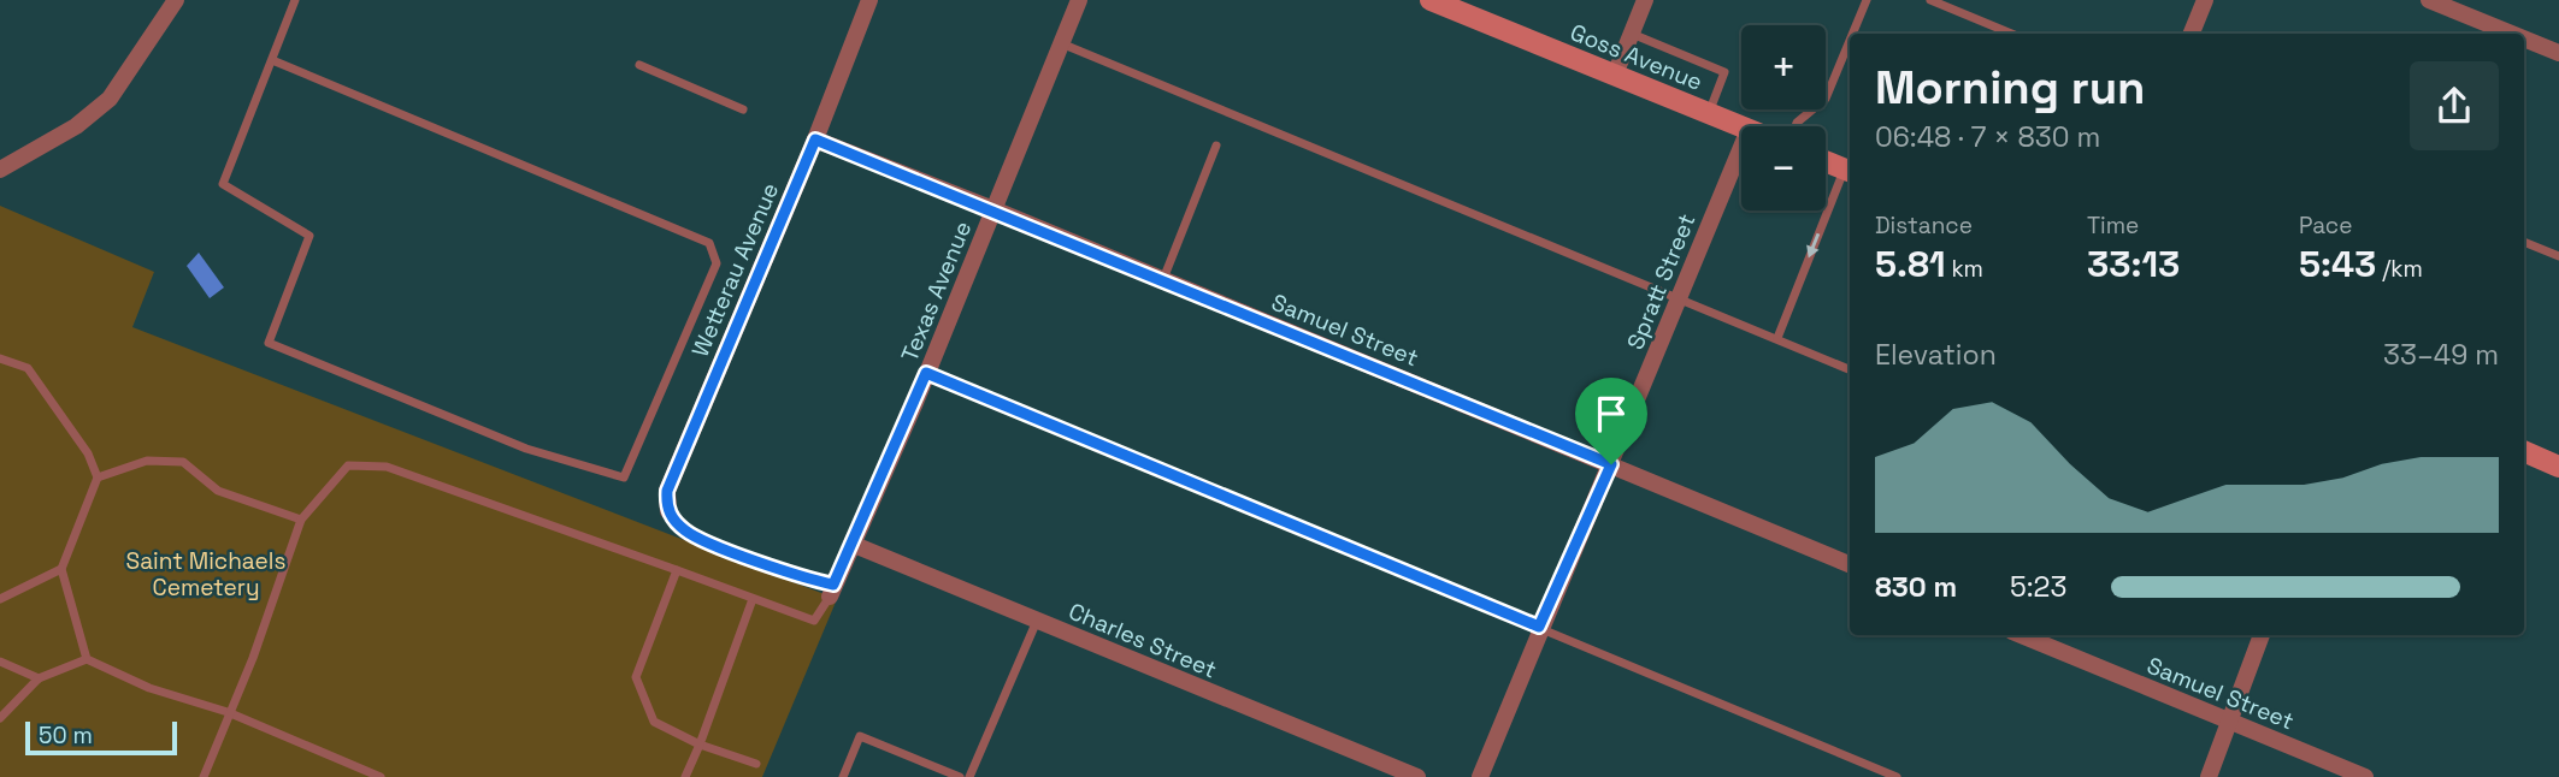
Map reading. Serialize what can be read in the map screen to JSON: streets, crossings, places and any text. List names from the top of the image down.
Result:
{
  "streets": {
    "main road": ["Goss Avenue"],
    "street": [
      "Wetterau Avenue",
      "Spratt Street",
      "Texas Avenue",
      "Samuel Street",
      "Charles Street"
    ]
  },
  "crossings": [
    ["Wetterau Avenue", "Samuel Street"],
    ["Spratt Street", "Samuel Street"],
    ["Texas Avenue", "Samuel Street"],
    ["Texas Avenue", "Charles Street"]
  ],
  "parks": ["Saint Michaels Cemetery"],
  "scale_bar": "50 m",
  "page": {
    "map_buttons": ["+", "−"],
    "heading": ["Morning run", "06:48 · 7 × 830 m"],
    "stats": [
      ["Distance", "5.81 km"],
      ["Time", "33:13"],
      ["Pace", "5:43 /km"]
    ],
    "chart": ["Elevation", "33–49 m"],
    "list": [
      {
        "name": "830 m",
        "note": "5:23"
      }
    ],
    "scale": "50 m"
  }
}
